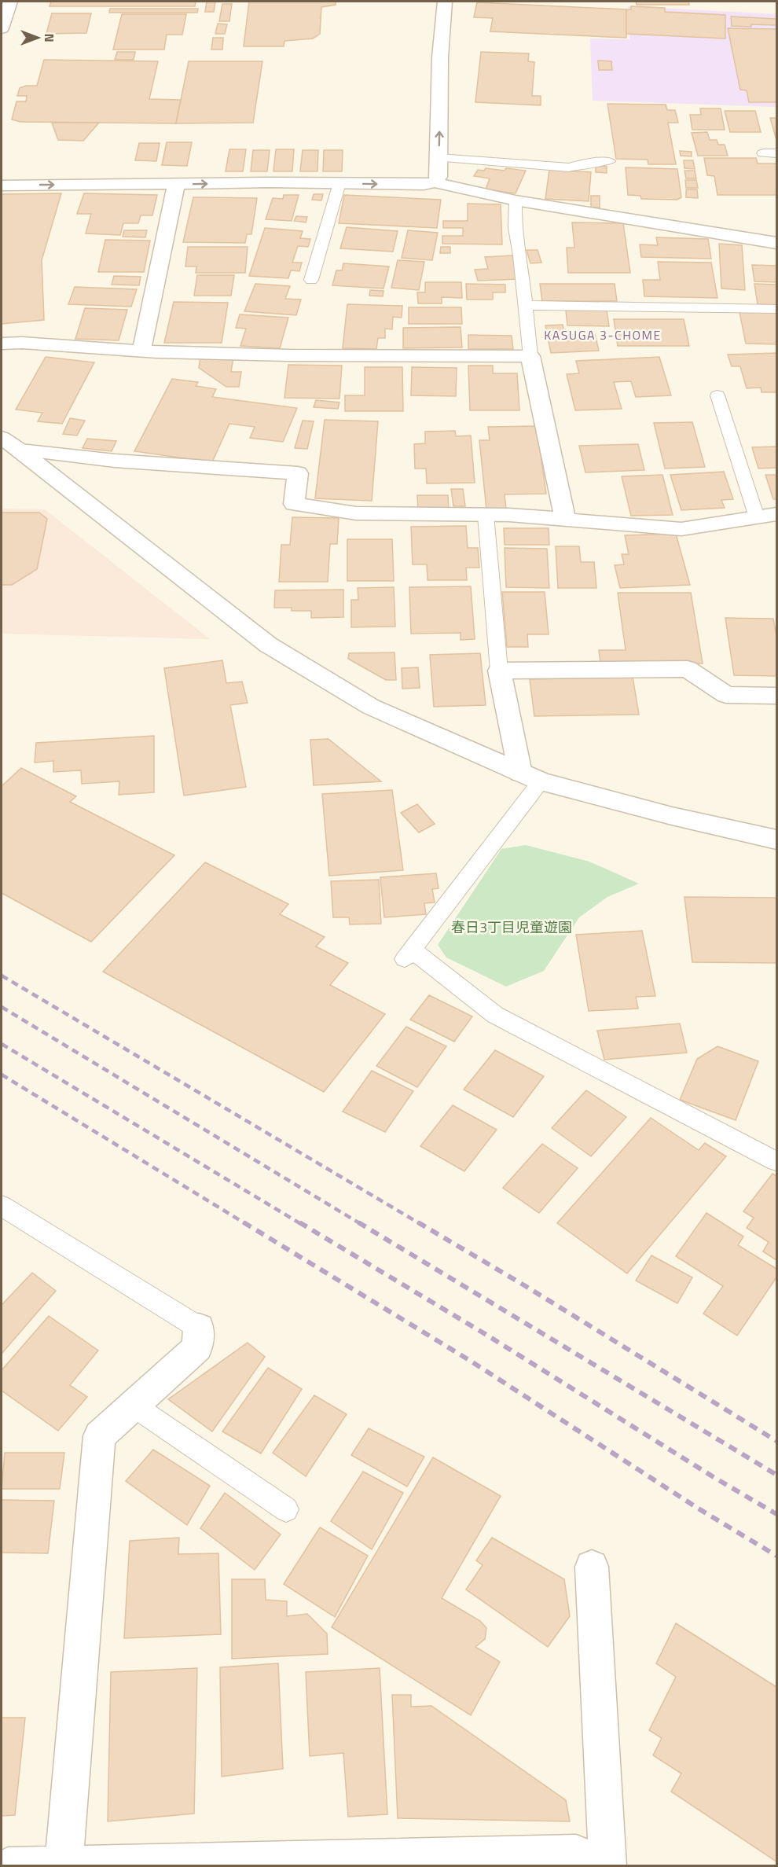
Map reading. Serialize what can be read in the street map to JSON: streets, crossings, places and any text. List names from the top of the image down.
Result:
{
  "districts": ["KASUGA 3-CHOME"],
  "parks": ["春日3丁目児童遊園"],
  "north": "right"
}
